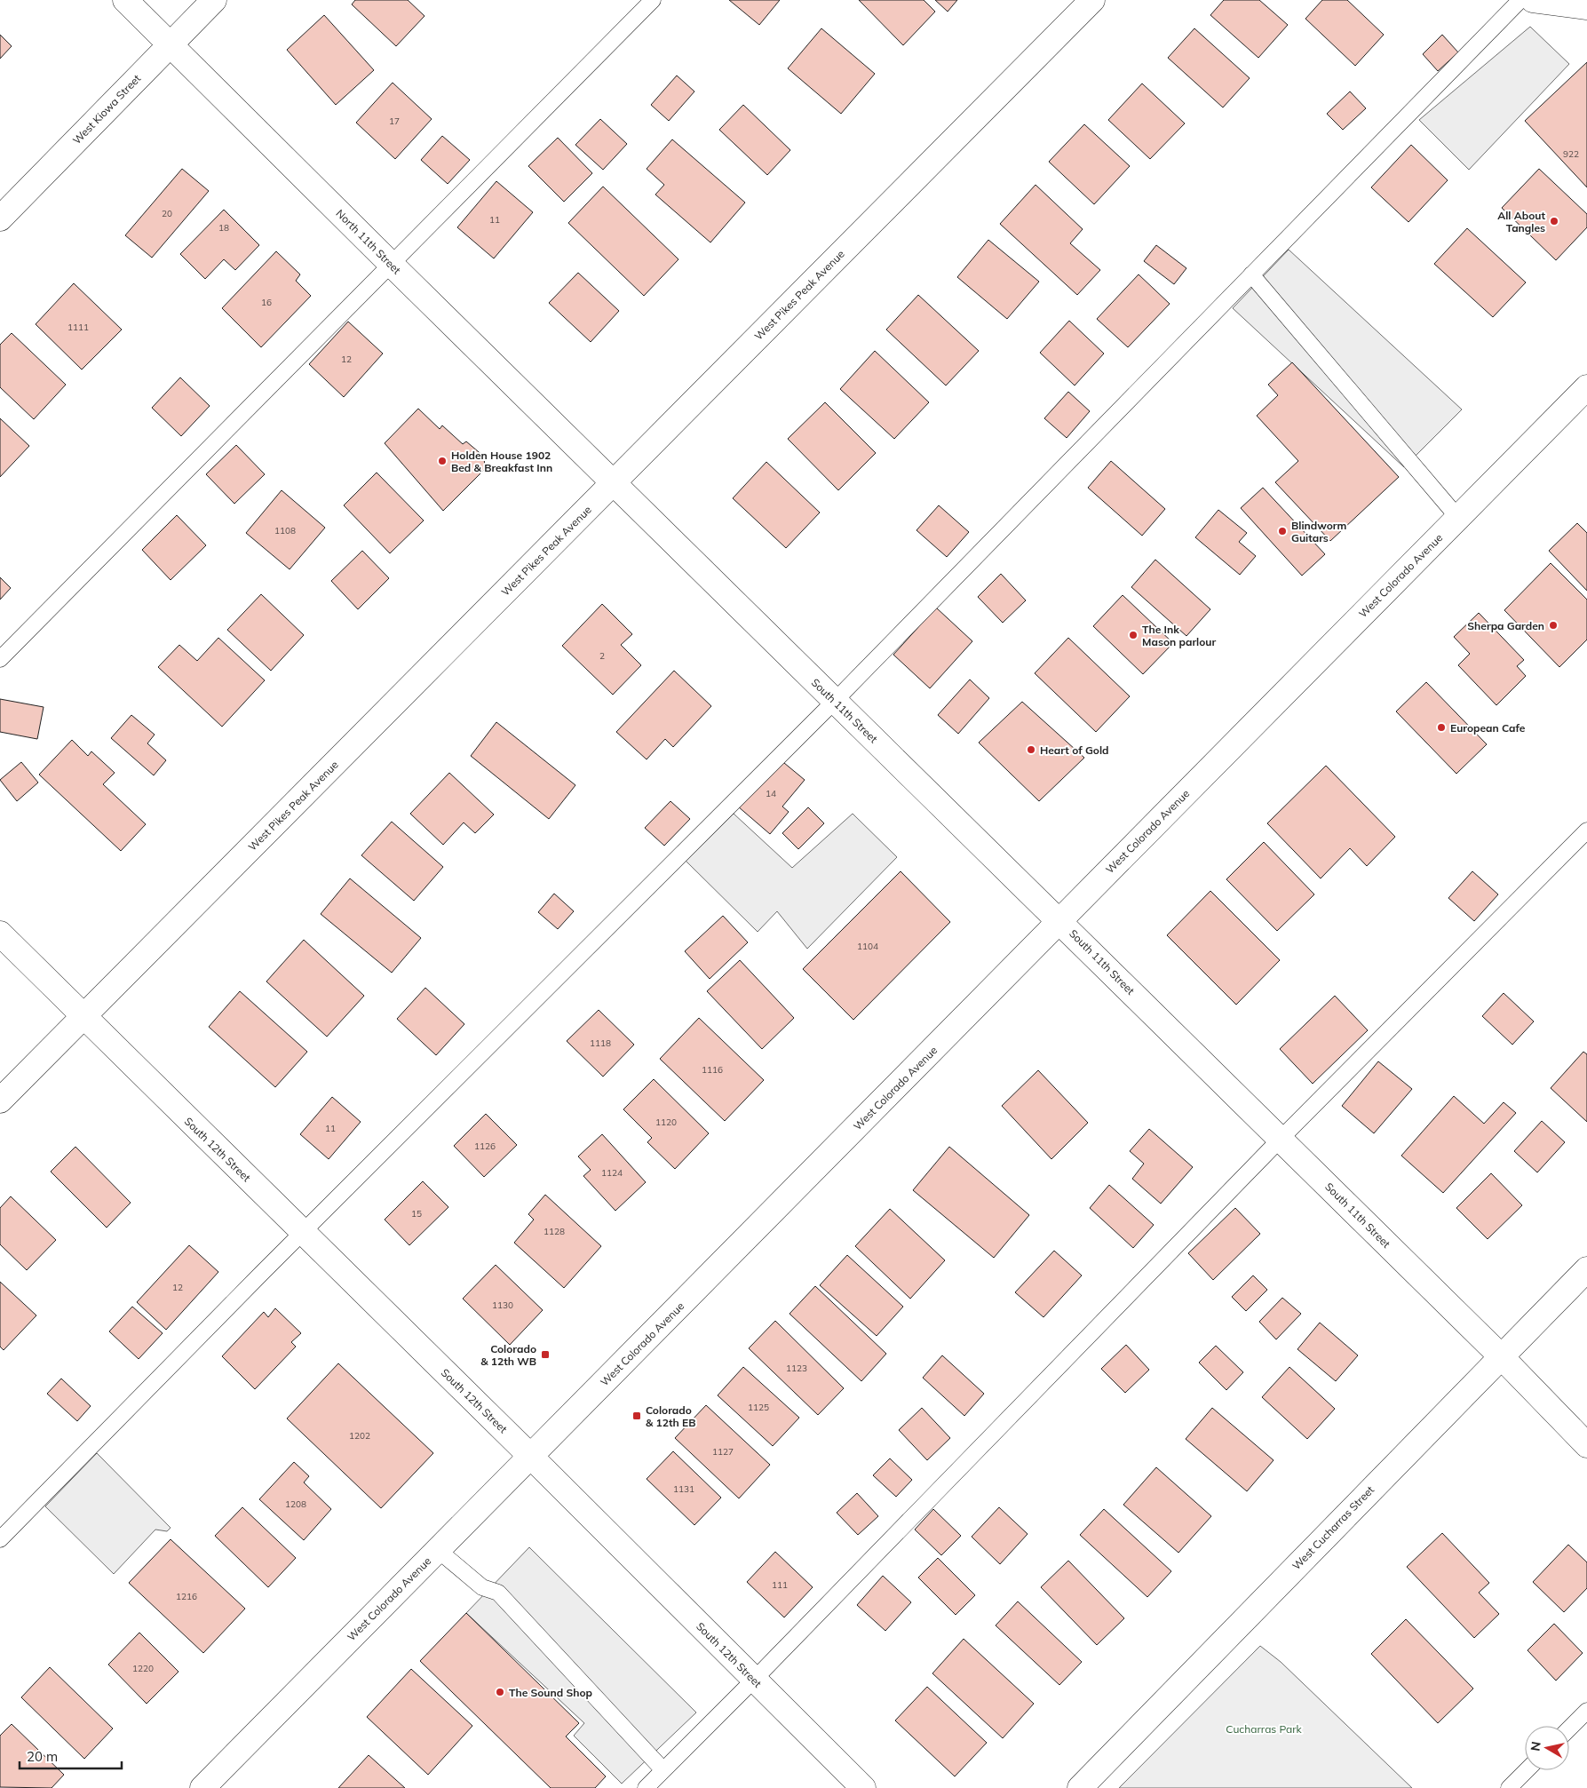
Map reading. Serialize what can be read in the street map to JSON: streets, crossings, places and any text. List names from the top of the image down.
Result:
{
  "streets": {
    "street": [
      "West Kiowa Street",
      "North 11th Street",
      "West Pikes Peak Avenue",
      "West Colorado Avenue",
      "South 11th Street",
      "South 12th Street",
      "West Cucharras Street"
    ]
  },
  "crossings": [
    ["West Kiowa Street", "North 11th Street"],
    ["North 11th Street", "West Pikes Peak Avenue"],
    ["North 11th Street", "South 11th Street"],
    ["West Pikes Peak Avenue", "South 11th Street"],
    ["West Pikes Peak Avenue", "South 12th Street"],
    ["West Colorado Avenue", "South 11th Street"],
    ["West Colorado Avenue", "South 12th Street"],
    ["South 11th Street", "West Cucharras Street"]
  ],
  "parks": ["Cucharras Park"],
  "places": {
    "other": [
      "All About Tangles",
      "Holden House 1902 Bed & Breakfast Inn",
      "Blindworm Guitars",
      "Sherpa Garden",
      "The Ink Mason parlour",
      "European Cafe",
      "Heart of Gold",
      "The Sound Shop"
    ],
    "transit": ["Colorado & 12th WB", "Colorado & 12th EB"]
  },
  "house_numbers": [
    "17",
    "922",
    "20",
    "11",
    "18",
    "16",
    "1111",
    "12",
    "1108",
    "2",
    "14",
    "1104",
    "1118",
    "1116",
    "1120",
    "11",
    "1126",
    "1124",
    "15",
    "1128",
    "12",
    "1130",
    "1123",
    "1125",
    "1202",
    "1127",
    "1131",
    "1208",
    "111",
    "1216",
    "1220"
  ],
  "scale_bar": "20 m",
  "north": "left"
}
